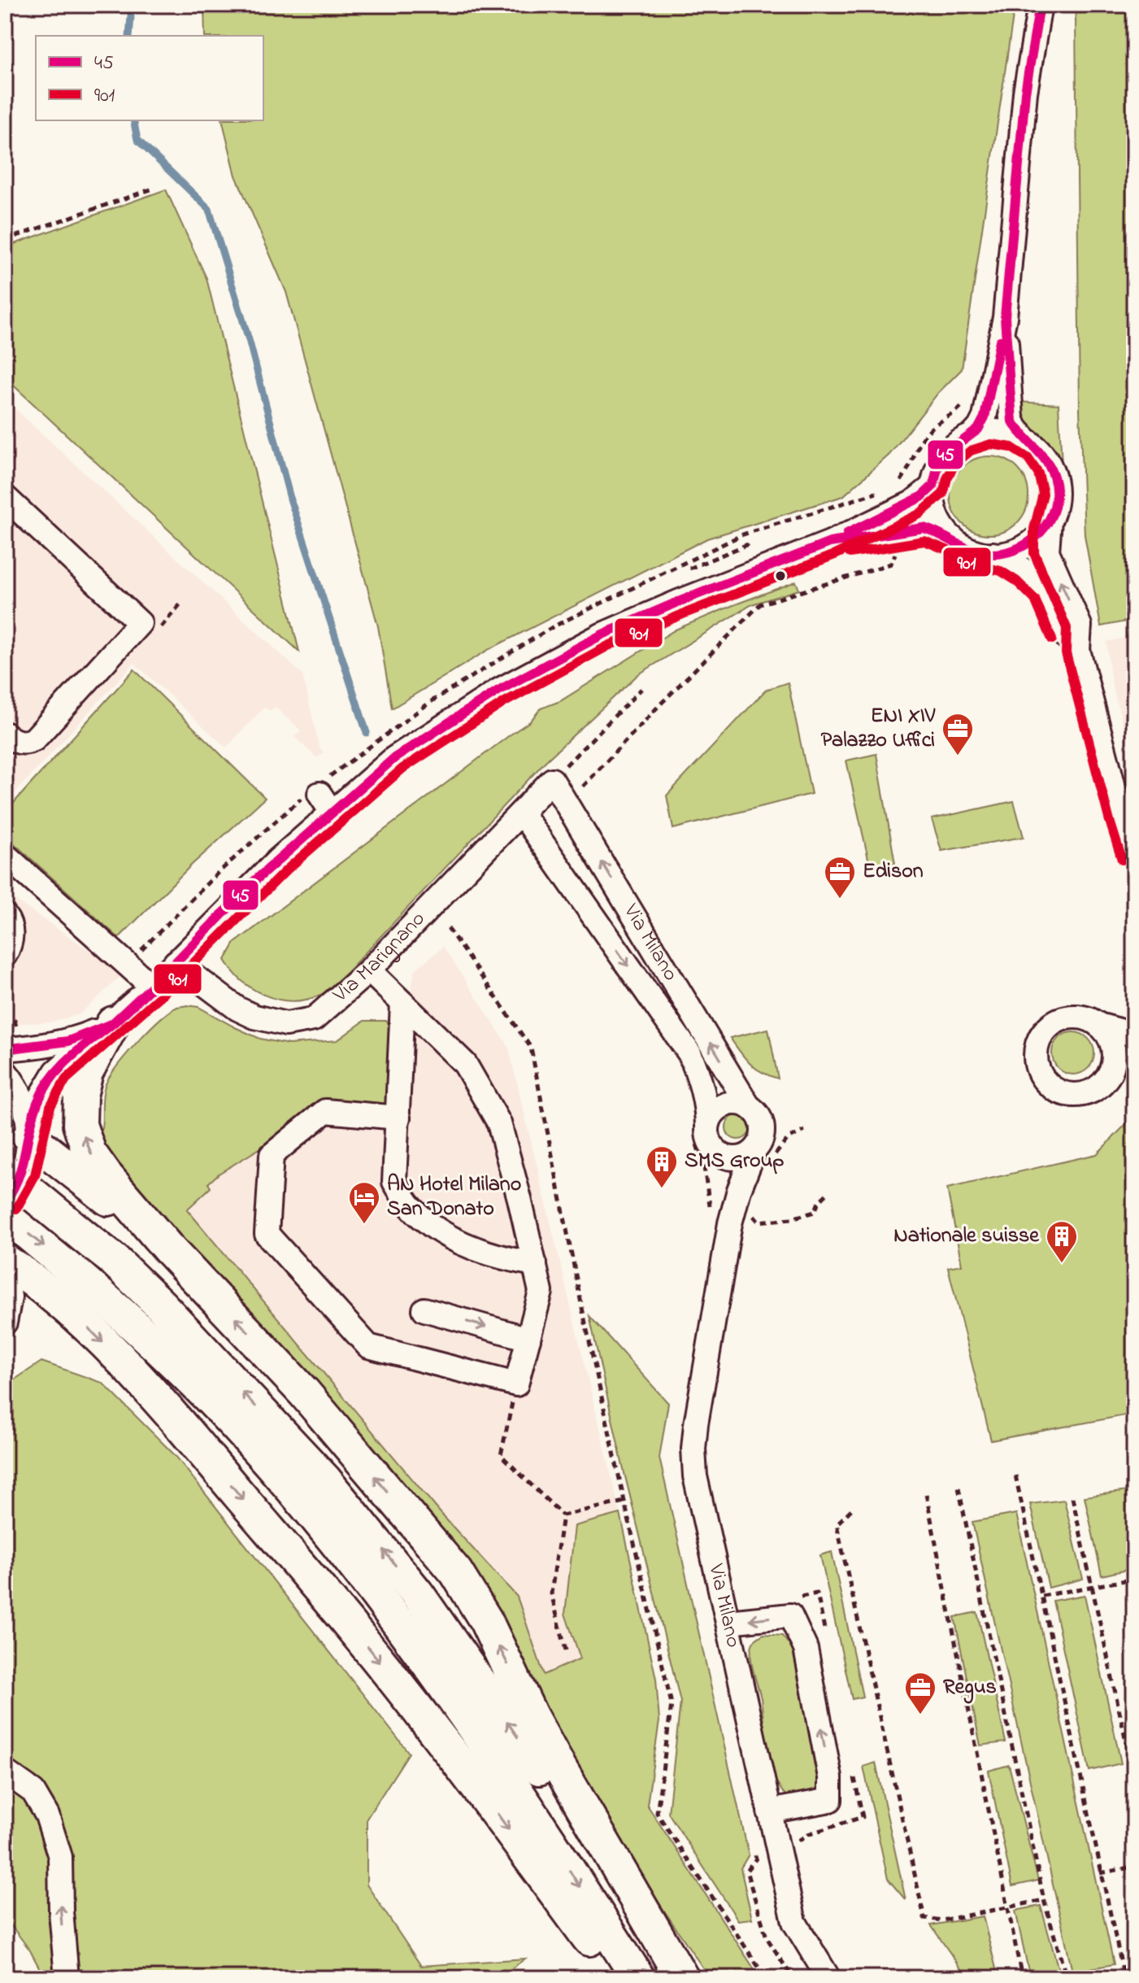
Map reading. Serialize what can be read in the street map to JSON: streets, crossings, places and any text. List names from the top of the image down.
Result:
{
  "streets": {
    "street": ["Via Milano", "Via Marignano"]
  },
  "crossings": [
    ["Via Milano", "Via Marignano"]
  ],
  "places": {
    "office": ["ENI XIV Palazzo Uffici", "Edison", "Regus"],
    "building": ["SMS Group", "Nationale suisse"],
    "hotel": ["AN Hotel Milano San Donato"]
  },
  "lines": ["transit line 45", "transit line 901"],
  "legend": ["45", "901"]
}
